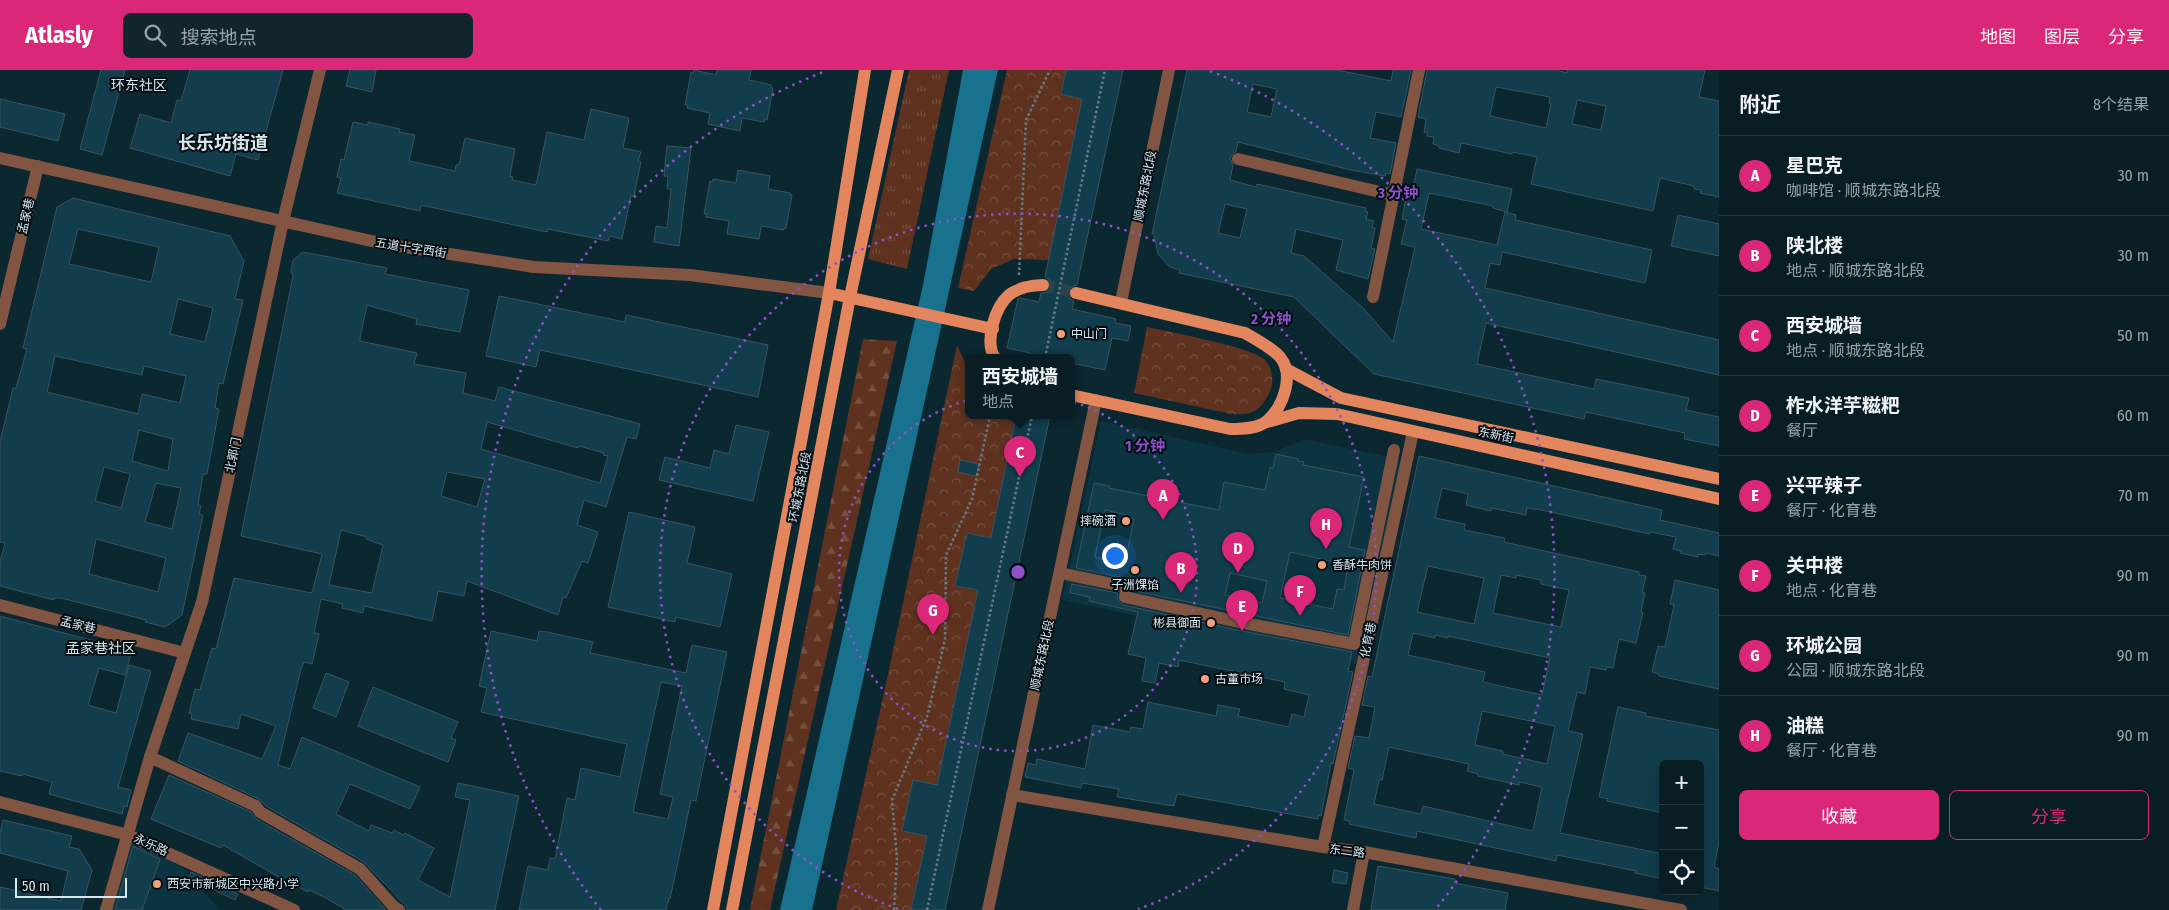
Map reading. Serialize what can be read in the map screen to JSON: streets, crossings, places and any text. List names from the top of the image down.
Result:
{
  "streets": {
    "main road": ["东新街", "环城东路北段"],
    "street": [
      "顺城东路北段",
      "孟家巷",
      "五道十字西街",
      "北郭门",
      "化育巷",
      "永乐路",
      "东二路"
    ]
  },
  "crossings": [
    ["顺城东路北段", "东新街"],
    ["顺城东路北段", "东二路"],
    ["孟家巷", "五道十字西街"],
    ["孟家巷", "北郭门"],
    ["五道十字西街", "北郭门"],
    ["五道十字西街", "环城东路北段"],
    ["东新街", "化育巷"],
    ["北郭门", "永乐路"],
    ["化育巷", "东二路"]
  ],
  "districts": ["环东社区", "长乐坊街道", "孟家巷社区"],
  "places": [
    "中山门",
    "摔碗酒",
    "香酥牛肉饼",
    "子洲馃馅",
    "彬县御面",
    "古董市场",
    "西安市新城区中兴路小学"
  ],
  "scale_bar": "50 m",
  "page": {
    "header": "Atlasly",
    "search": "搜索地点",
    "nav": ["地图", "图层", "分享"],
    "heading": ["附近", "8个结果"],
    "list": [
      {
        "mark": "A",
        "name": "星巴克",
        "note": "咖啡馆 · 顺城东路北段",
        "value": "30 m"
      },
      {
        "mark": "B",
        "name": "陕北楼",
        "note": "地点 · 顺城东路北段",
        "value": "30 m"
      },
      {
        "mark": "C",
        "name": "西安城墙",
        "note": "地点 · 顺城东路北段",
        "value": "50 m"
      },
      {
        "mark": "D",
        "name": "柞水洋芋糍粑",
        "note": "餐厅",
        "value": "60 m"
      },
      {
        "mark": "E",
        "name": "兴平辣子",
        "note": "餐厅 · 化育巷",
        "value": "70 m"
      },
      {
        "mark": "F",
        "name": "关中楼",
        "note": "地点 · 化育巷",
        "value": "90 m"
      },
      {
        "mark": "G",
        "name": "环城公园",
        "note": "公园 · 顺城东路北段",
        "value": "90 m"
      },
      {
        "mark": "H",
        "name": "油糕",
        "note": "餐厅 · 化育巷",
        "value": "90 m"
      }
    ],
    "popup": ["西安城墙", "地点"],
    "pins": [
      "C",
      "A",
      "H",
      "D",
      "B",
      "F",
      "E",
      "G"
    ],
    "map_buttons": ["+", "−"],
    "buttons": ["收藏", "分享"],
    "scale": "50 m"
  },
  "rings": ["3 分钟", "2 分钟", "1 分钟"]
}
